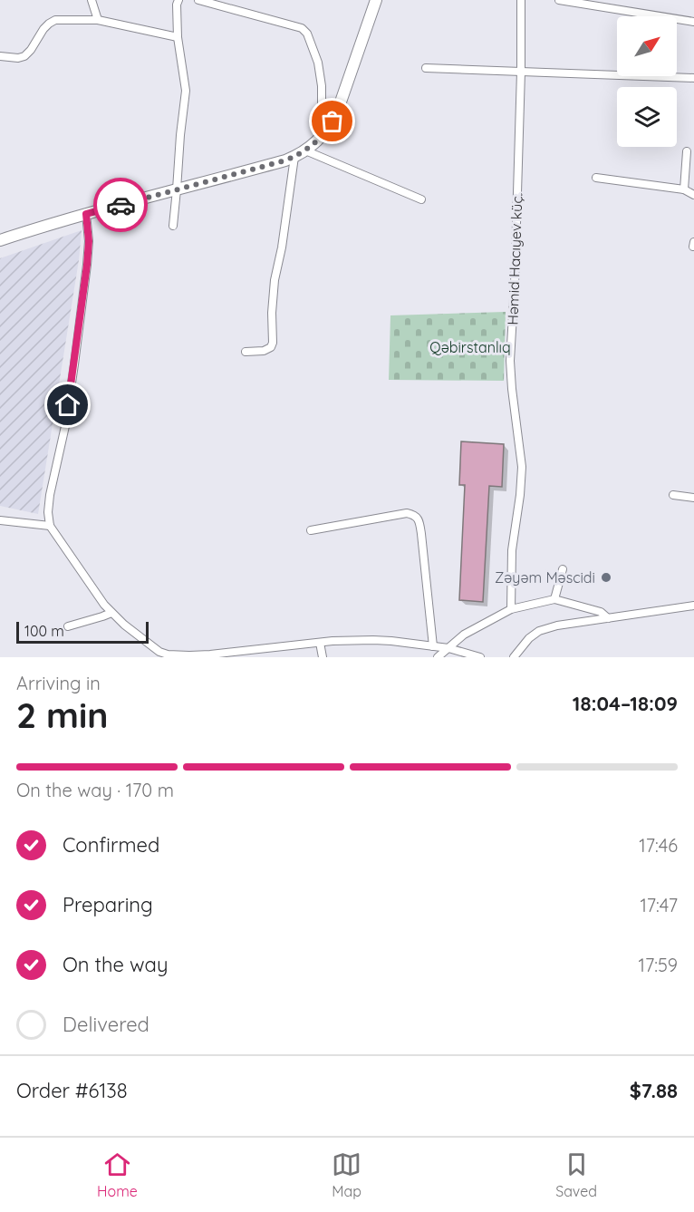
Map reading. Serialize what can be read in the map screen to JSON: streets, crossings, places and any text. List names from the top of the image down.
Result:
{
  "streets": {
    "street": ["Həmid Hacıyev küç."]
  },
  "parks": ["Qəbirstanlıq"],
  "places": ["Zəyəm Məscidi"],
  "scale_bar": "100 m",
  "north": "top right",
  "page": {
    "scale": "100 m",
    "heading": ["2 min", "Arriving in", "18:04–18:09"],
    "panel": ["Order #6138", "$7.88"],
    "bar": "On the way · 170 m",
    "list": [
      ["Confirmed", "17:46"],
      ["Preparing", "17:47"],
      ["On the way", "17:59"],
      "Delivered"
    ],
    "tabs": ["Home", "Map", "Saved"]
  }
}
